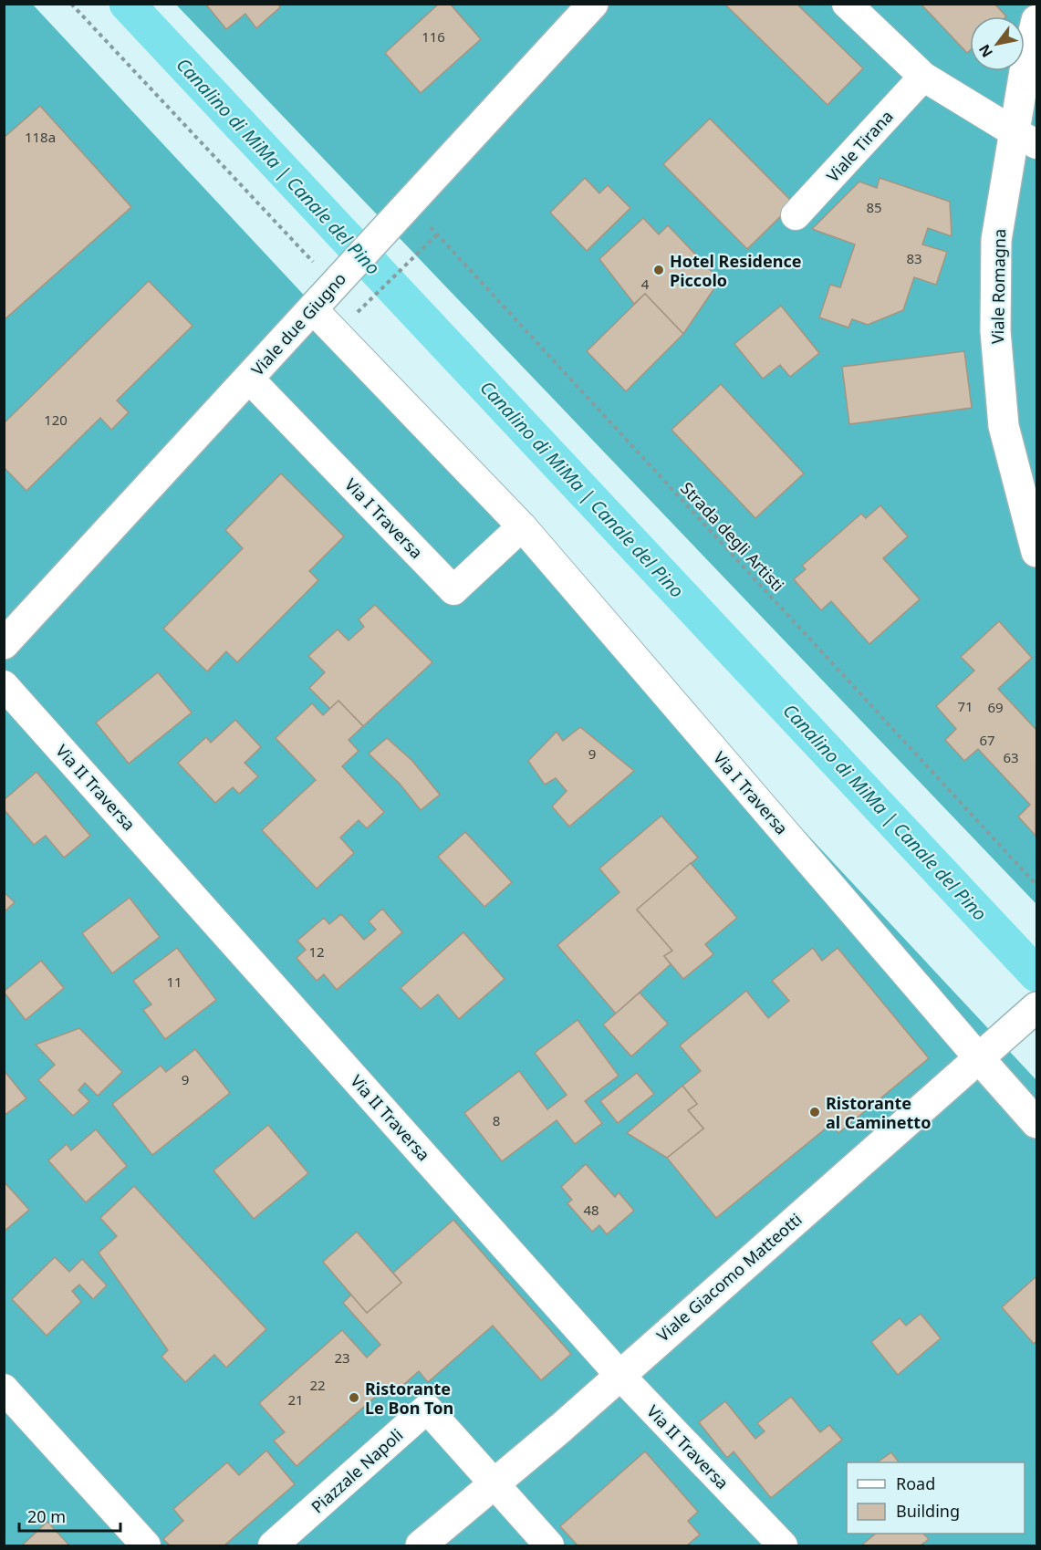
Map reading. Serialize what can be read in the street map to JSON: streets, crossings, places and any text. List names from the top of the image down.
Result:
{
  "streets": {
    "street": [
      "Viale Tirana",
      "Viale Romagna",
      "Viale due Giugno",
      "Via I Traversa",
      "Via II Traversa",
      "Viale Giacomo Matteotti",
      "Piazzale Napoli"
    ],
    "path": ["Strada degli Artisti"]
  },
  "crossings": [
    ["Viale due Giugno", "Via I Traversa"],
    ["Viale due Giugno", "Strada degli Artisti"],
    ["Via I Traversa", "Viale Giacomo Matteotti"],
    ["Via II Traversa", "Viale Giacomo Matteotti"],
    ["Viale Giacomo Matteotti", "Piazzale Napoli"]
  ],
  "water": ["Canalino di MiMa | Canale del Pino"],
  "places": ["Hotel Residence Piccolo", "Ristorante al Caminetto", "Ristorante Le Bon Ton"],
  "house_numbers": [
    "116",
    "118a",
    "85",
    "83",
    "4",
    "120",
    "71",
    "69",
    "67",
    "9",
    "63",
    "12",
    "11",
    "9",
    "8",
    "48",
    "23",
    "22",
    "21"
  ],
  "legend": ["Road", "Building"],
  "scale_bar": "20 m",
  "north": "bottom left"
}
